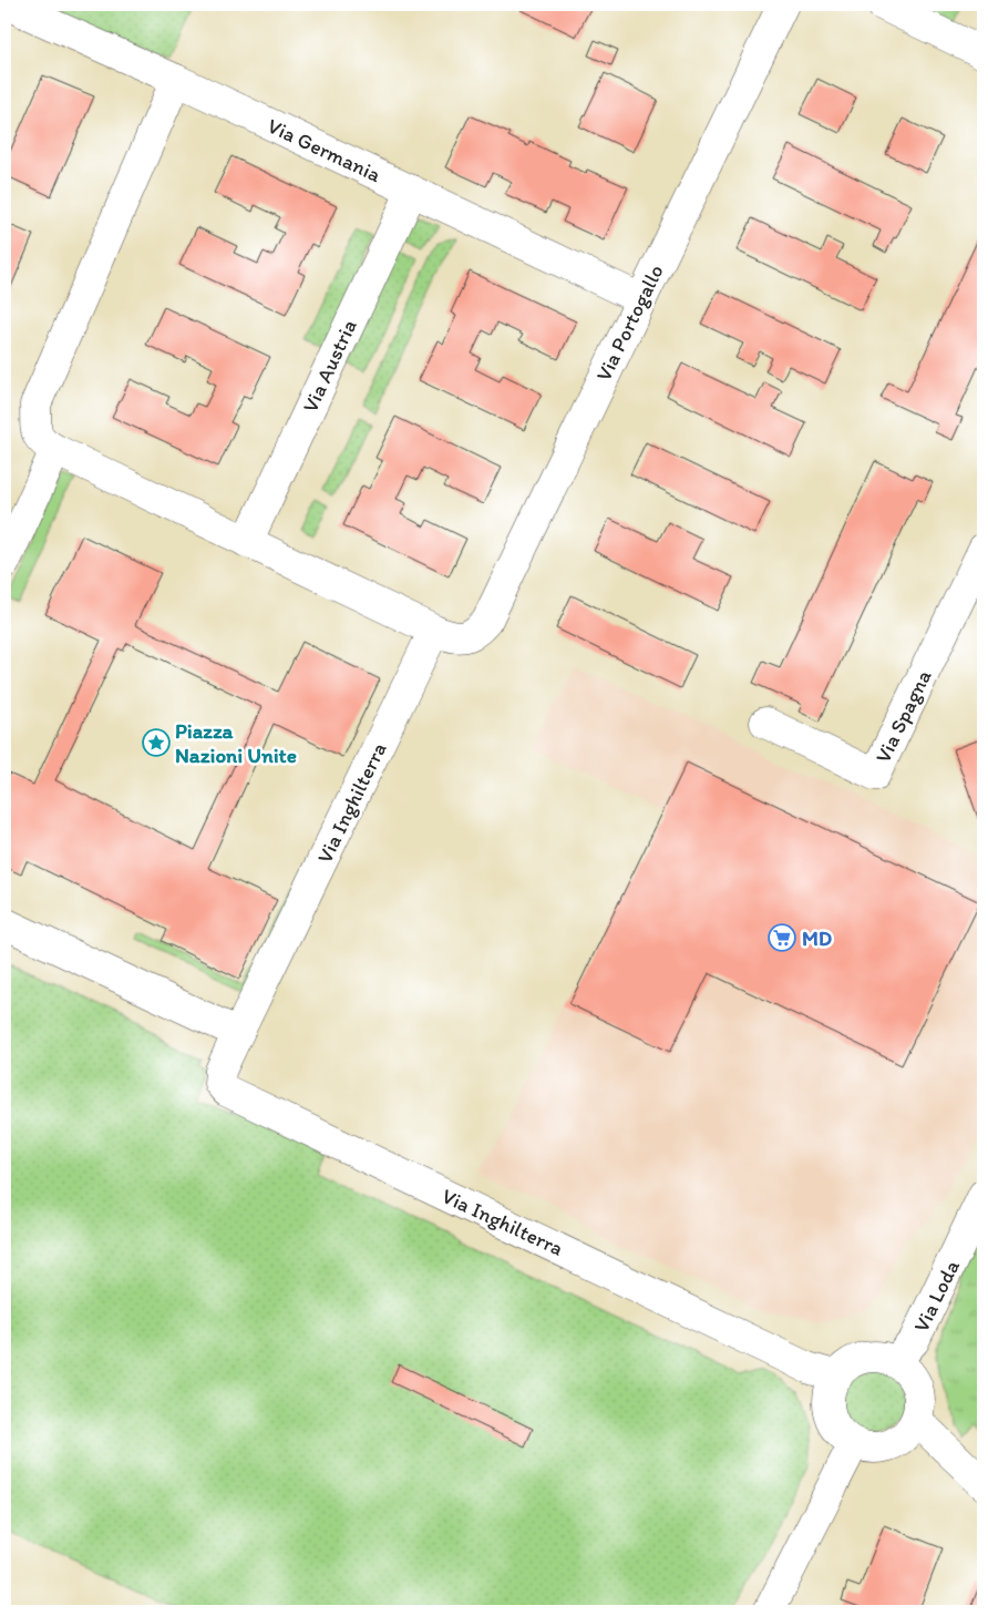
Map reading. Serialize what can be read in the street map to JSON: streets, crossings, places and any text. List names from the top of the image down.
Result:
{
  "streets": {
    "street": [
      "Via Germania",
      "Via Portogallo",
      "Via Austria",
      "Via Spagna",
      "Via Inghilterra",
      "Via Loda"
    ]
  },
  "crossings": [
    ["Via Germania", "Via Portogallo"],
    ["Via Germania", "Via Austria"],
    ["Via Portogallo", "Via Inghilterra"],
    ["Via Inghilterra", "Via Loda"]
  ],
  "places": {
    "place": ["Piazza Nazioni Unite"],
    "supermarket": ["MD"]
  }
}
